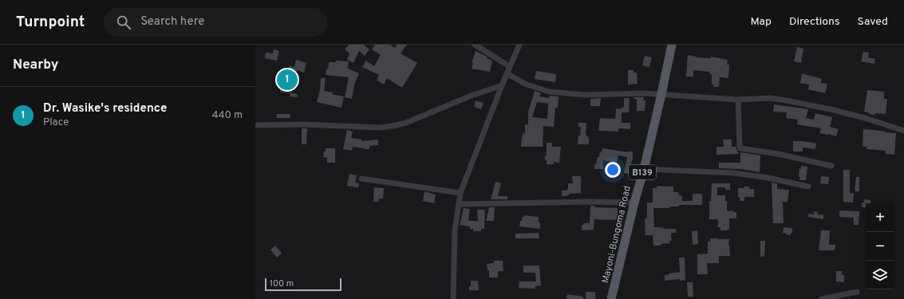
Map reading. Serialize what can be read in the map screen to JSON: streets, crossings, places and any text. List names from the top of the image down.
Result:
{
  "streets": {
    "main road": ["B139", "Mayoni-Bungoma Road"]
  },
  "scale_bar": "100 m",
  "page": {
    "header": "Turnpoint",
    "search": "Search here",
    "nav": ["Map", "Directions", "Saved"],
    "heading": "Nearby",
    "pins": "1",
    "list": [
      {
        "mark": "1",
        "name": "Dr. Wasike's residence",
        "note": "Place",
        "value": "440 m"
      }
    ],
    "map_buttons": ["+", "−"],
    "scale": "100 m"
  }
}
